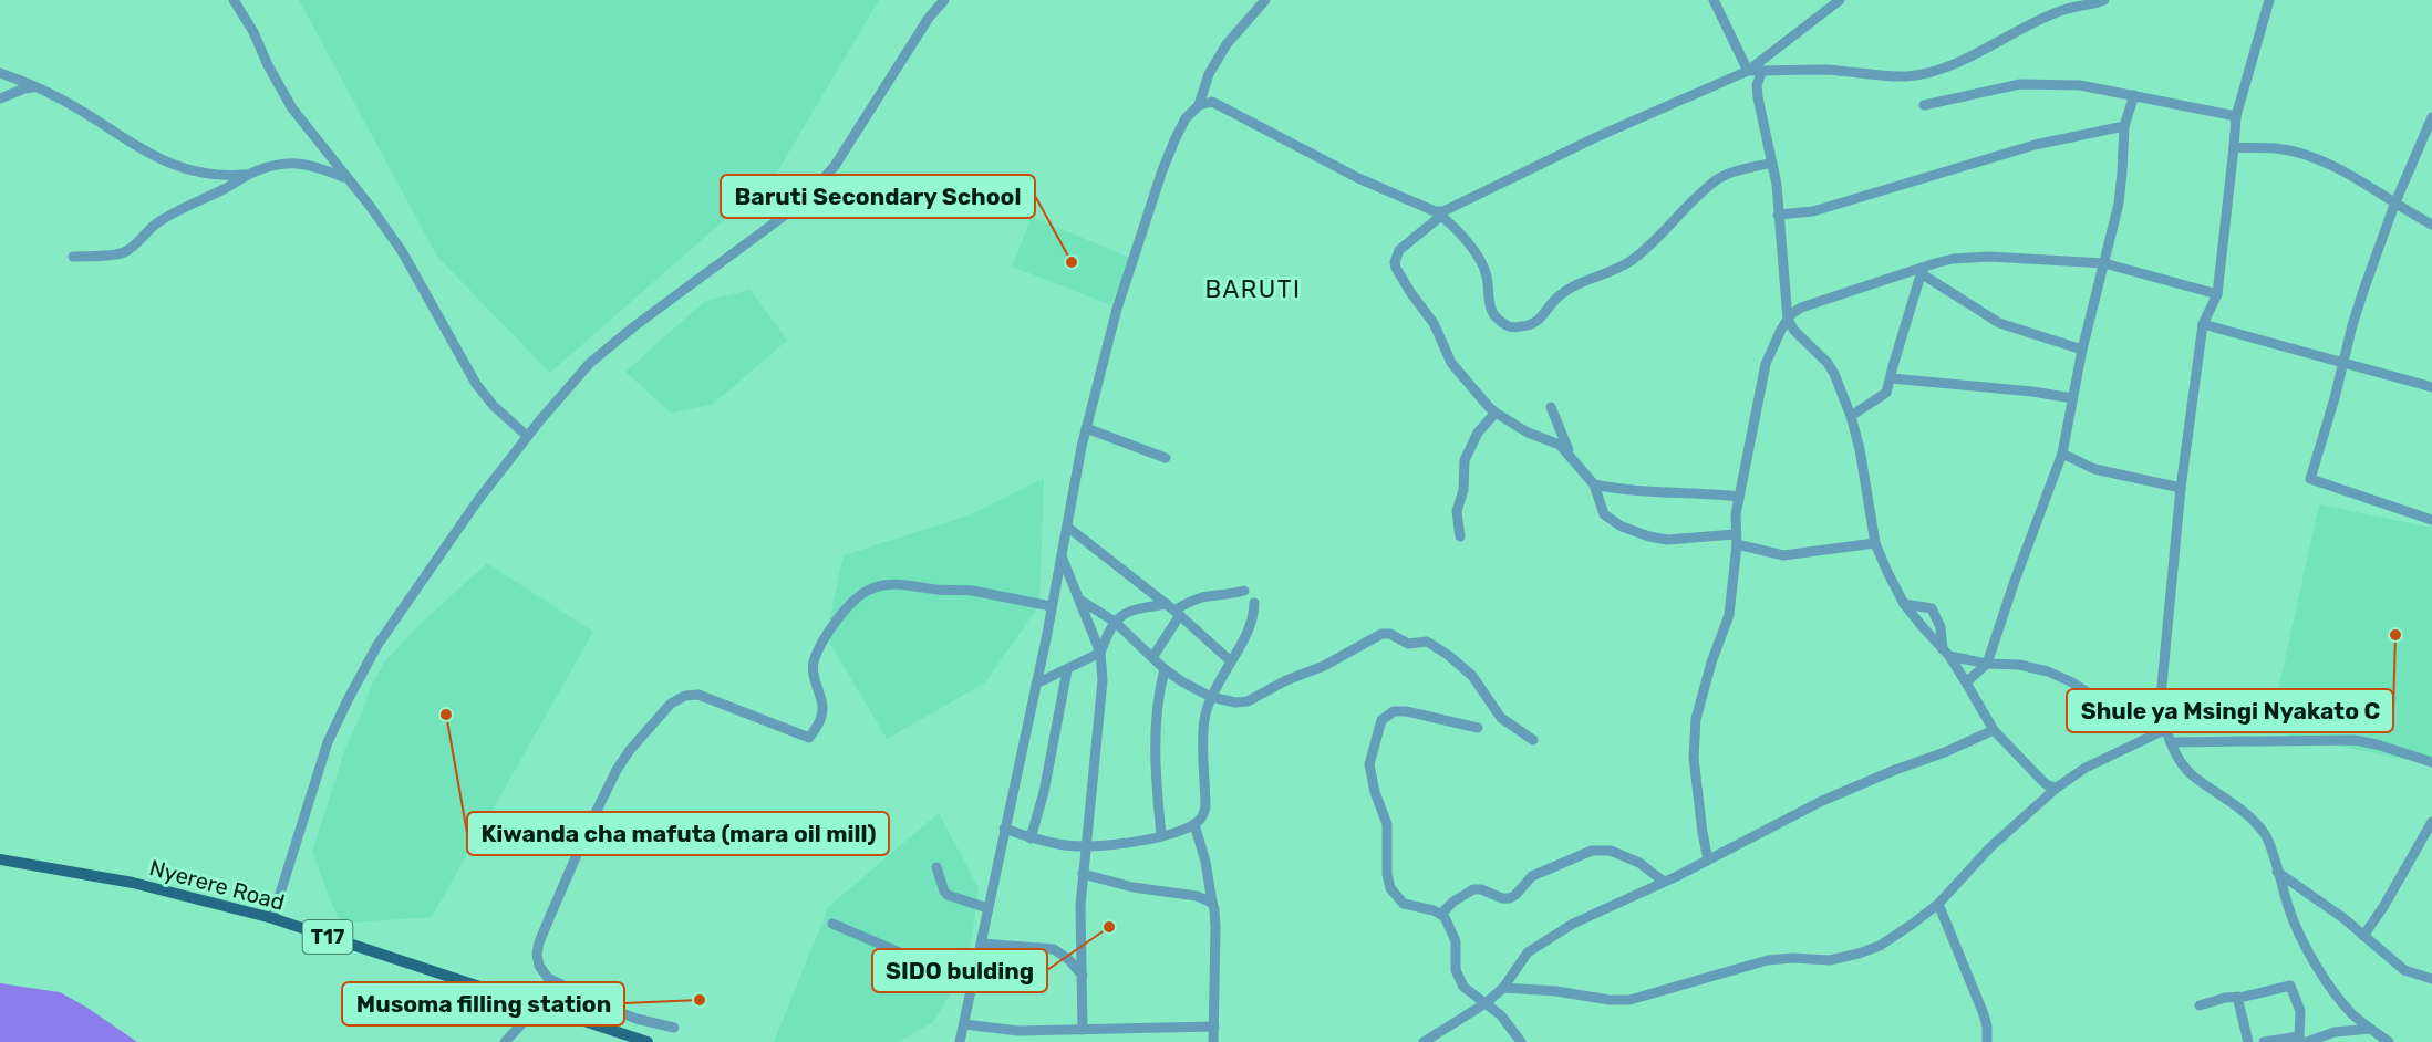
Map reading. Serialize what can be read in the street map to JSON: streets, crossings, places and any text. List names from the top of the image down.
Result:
{
  "streets": {
    "main road": ["Nyerere Road", "T17"]
  },
  "districts": ["BARUTI"],
  "places": [
    "Baruti Secondary School",
    "Shule ya Msingi Nyakato C",
    "Kiwanda cha mafuta (mara oil mill)",
    "SIDO bulding",
    "Musoma filling station"
  ]
}
